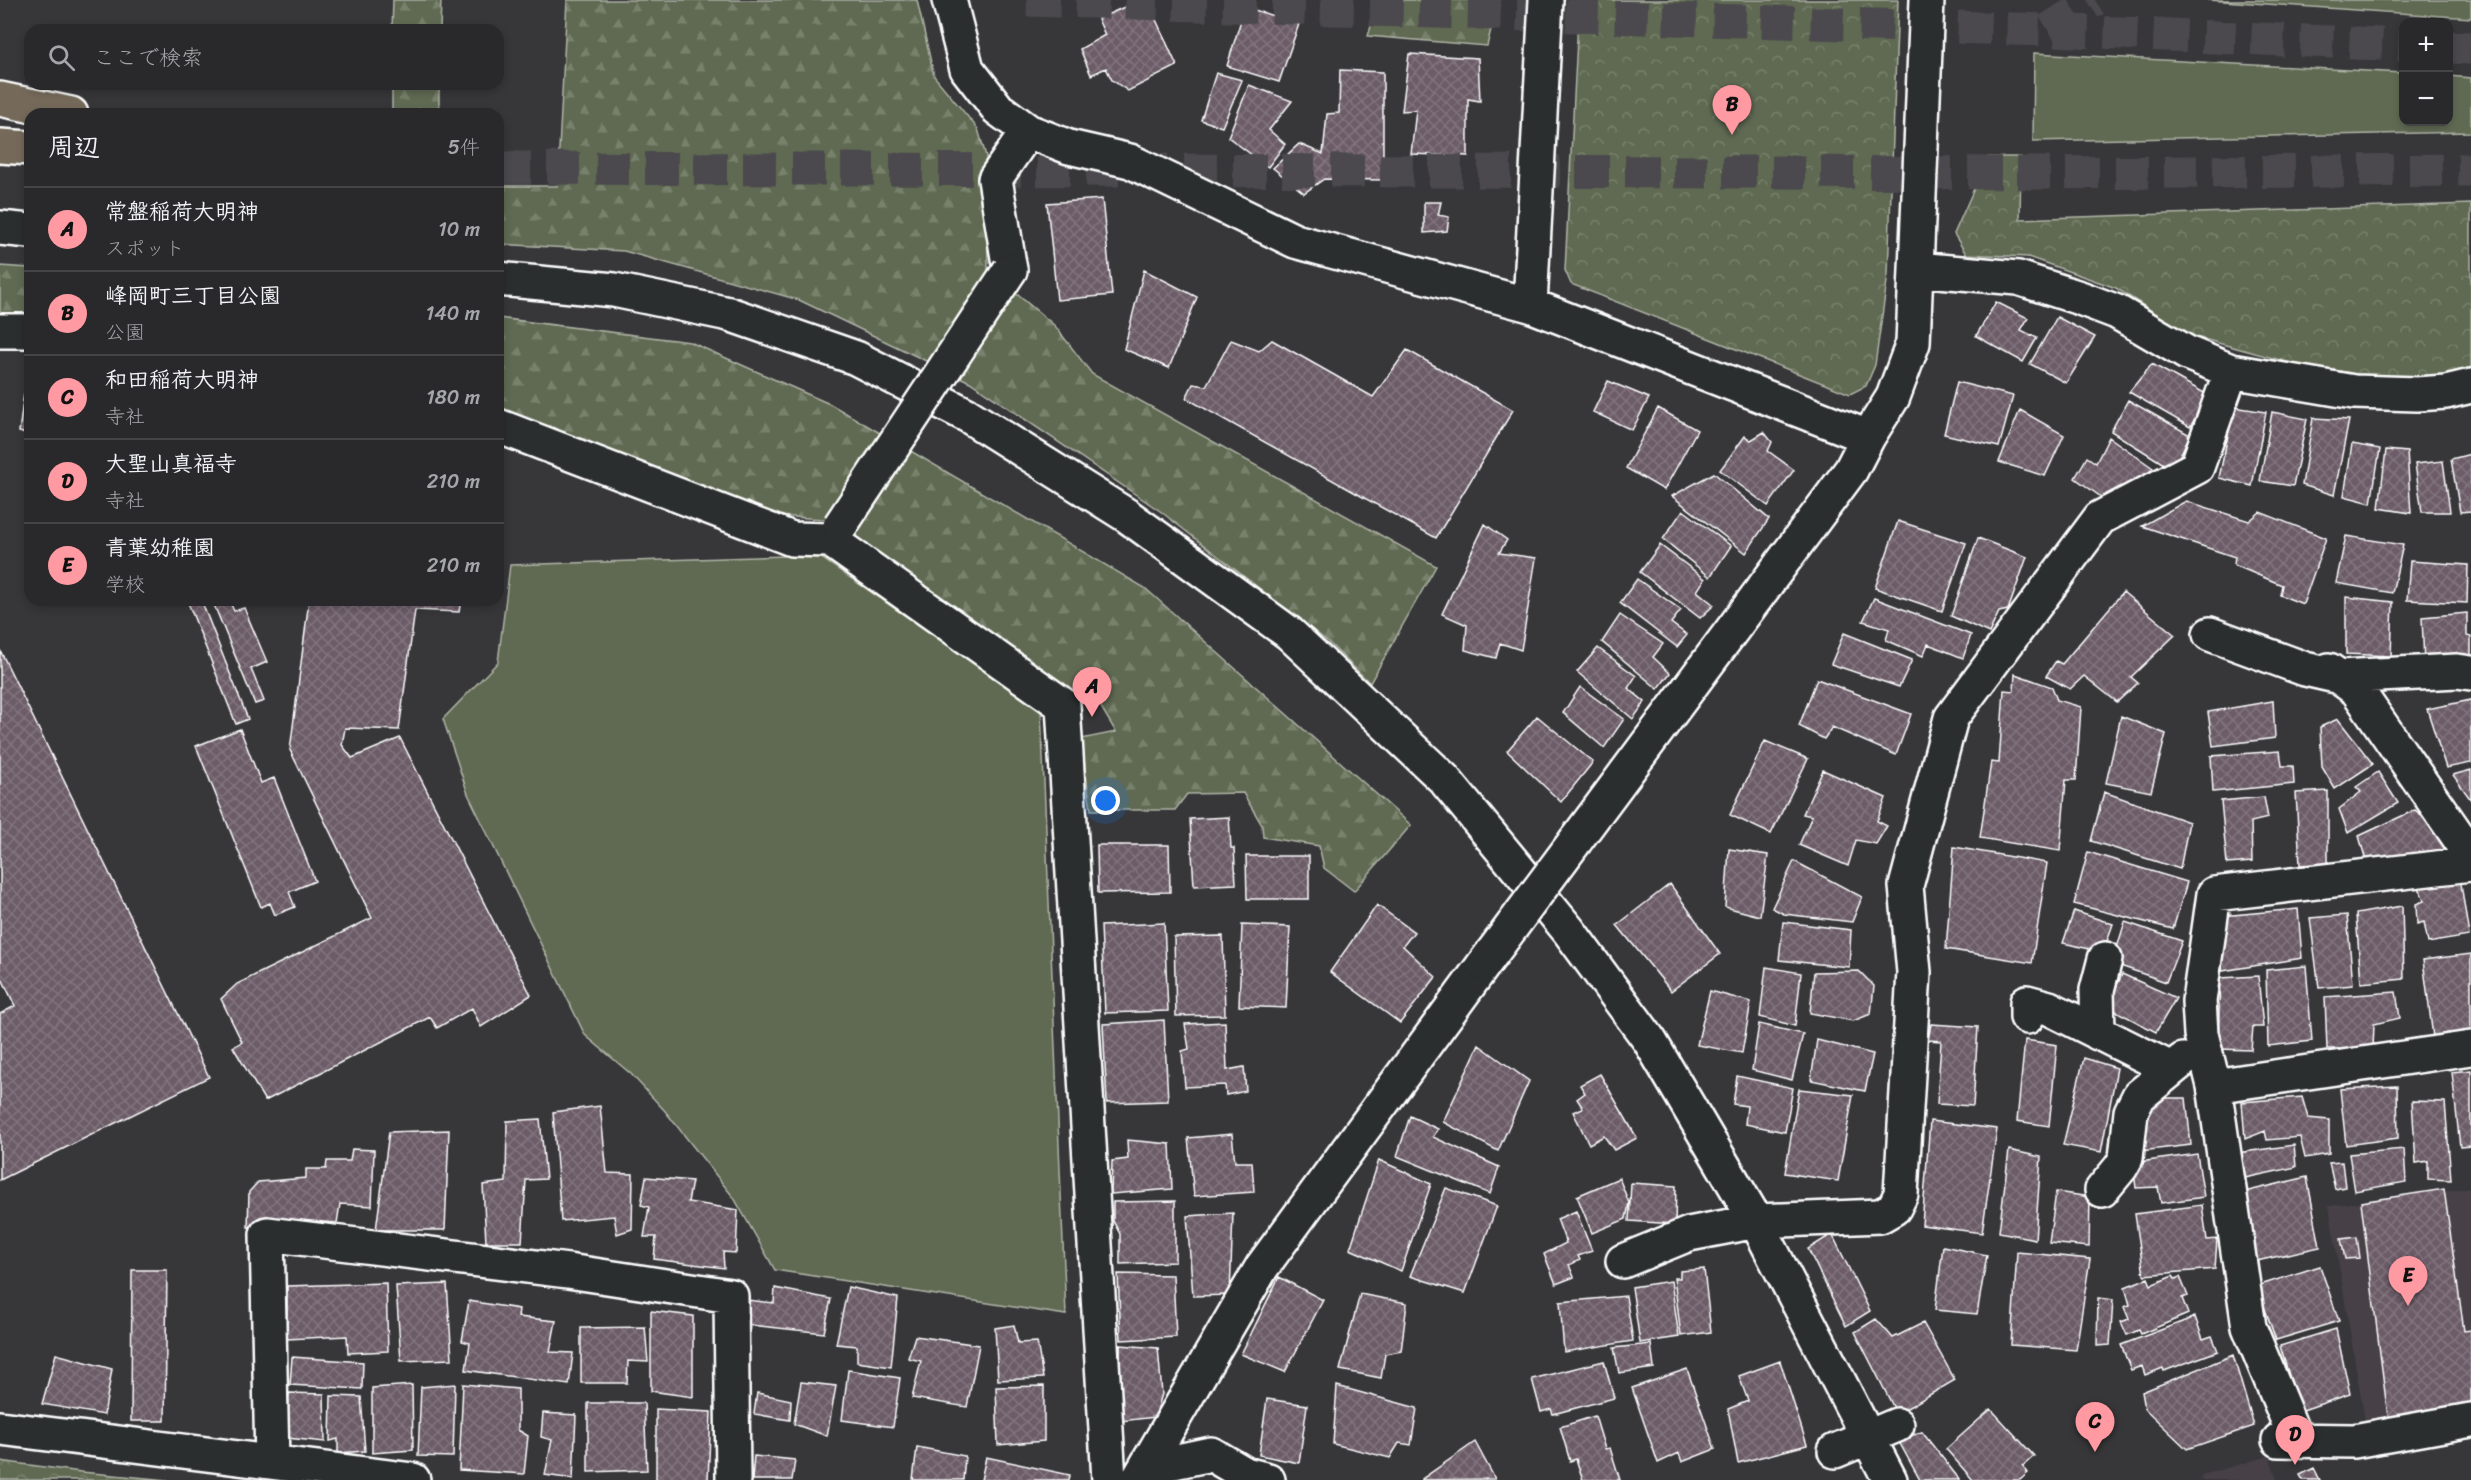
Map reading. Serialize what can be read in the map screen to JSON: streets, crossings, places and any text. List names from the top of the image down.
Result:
{
  "page": {
    "map_buttons": ["+", "−"],
    "search": "ここで検索",
    "pins": [
      "B",
      "A",
      "E",
      "C",
      "D"
    ],
    "heading": ["周辺", "5件"],
    "list": [
      {
        "mark": "A",
        "name": "常盤稲荷大明神",
        "note": "スポット",
        "value": "10 m"
      },
      {
        "mark": "B",
        "name": "峰岡町三丁目公園",
        "note": "公園",
        "value": "140 m"
      },
      {
        "mark": "C",
        "name": "和田稲荷大明神",
        "note": "寺社",
        "value": "180 m"
      },
      {
        "mark": "D",
        "name": "大聖山真福寺",
        "note": "寺社",
        "value": "210 m"
      },
      {
        "mark": "E",
        "name": "青葉幼稚園",
        "note": "学校",
        "value": "210 m"
      }
    ]
  }
}
